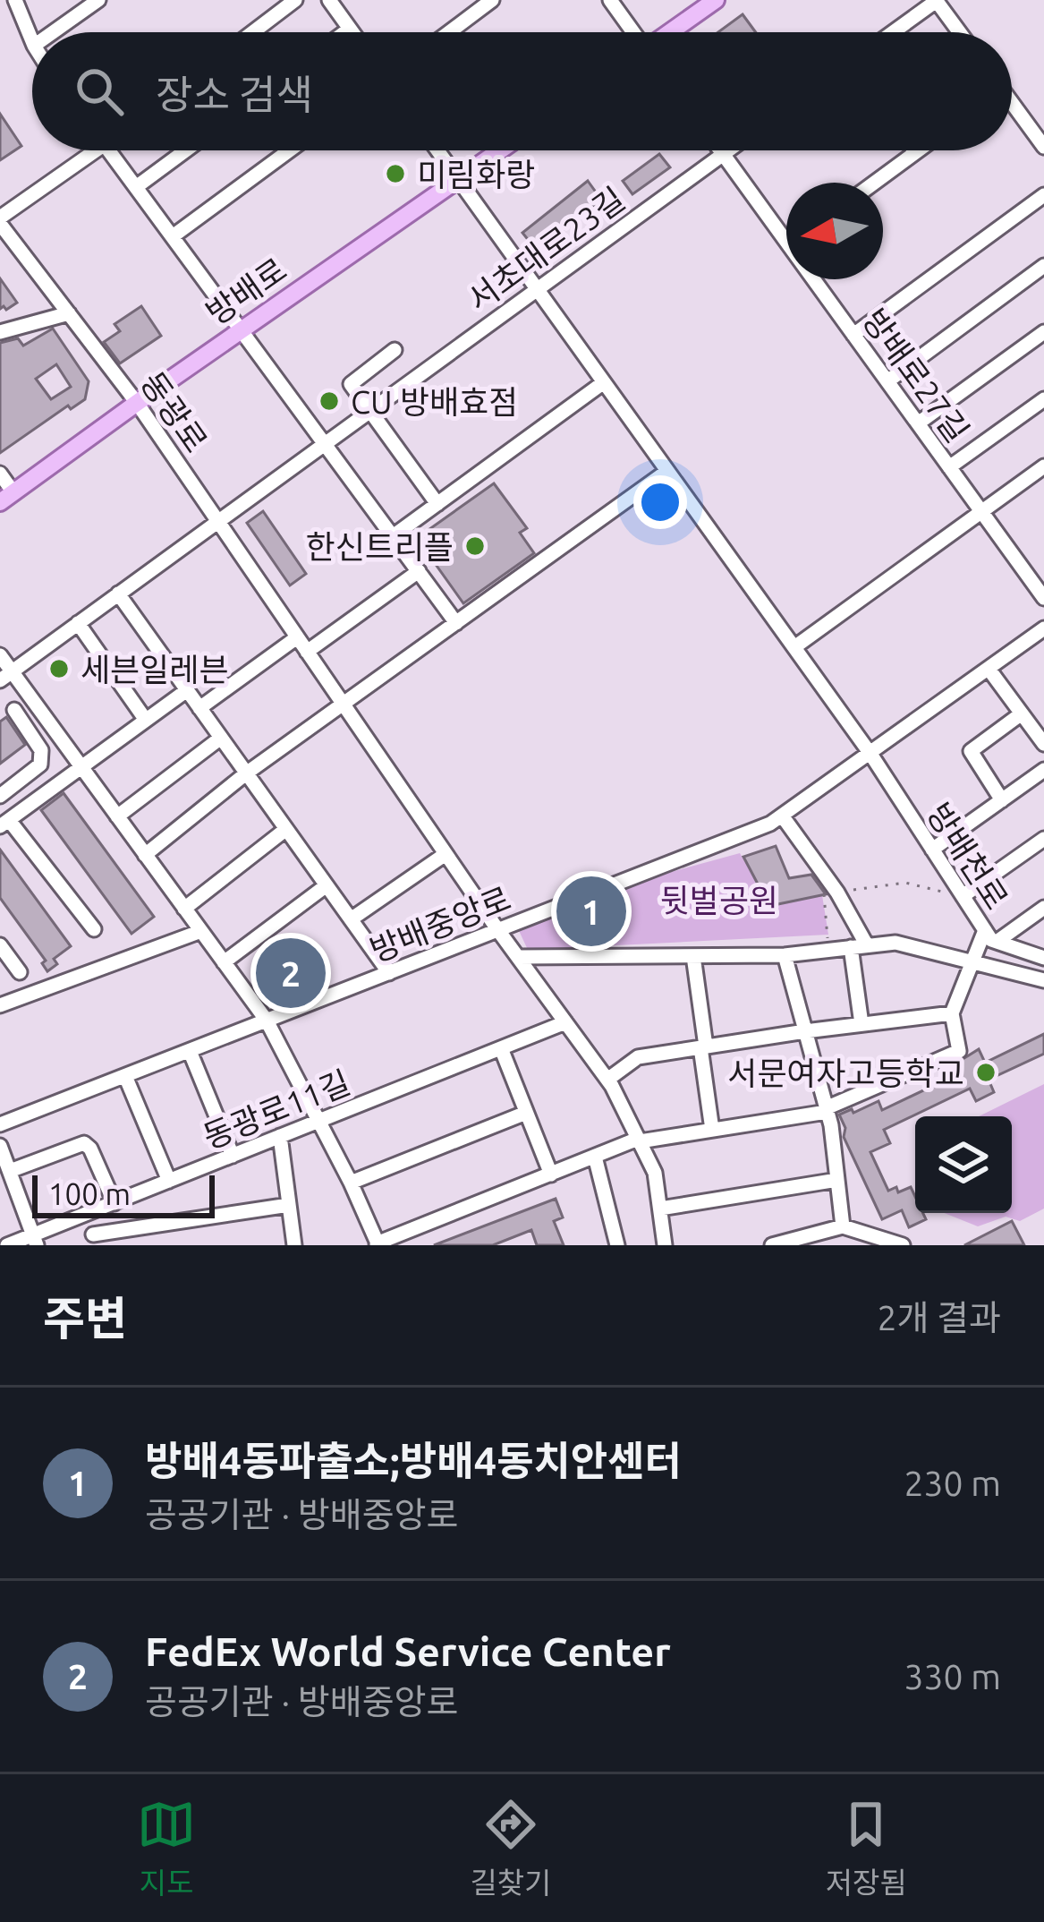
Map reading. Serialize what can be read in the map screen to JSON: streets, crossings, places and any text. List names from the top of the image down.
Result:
{
  "streets": {
    "main road": ["방배로"],
    "street": [
      "서초대로23길",
      "방배로27길",
      "동광로",
      "방배천로",
      "방배중앙로",
      "동광로11길"
    ]
  },
  "crossings": [
    ["서초대로23길", "방배로27길"],
    ["서초대로23길", "동광로"],
    ["서초대로23길", "방배천로"],
    ["방배로", "동광로"],
    ["방배로", "방배천로"],
    ["동광로", "방배중앙로"],
    ["동광로", "동광로11길"],
    ["방배천로", "방배중앙로"]
  ],
  "parks": ["뒷벌공원"],
  "places": [
    "미림화랑",
    "CU 방배효점",
    "한신트리플",
    "세븐일레븐",
    "서문여자고등학교"
  ],
  "scale_bar": "100 m",
  "north": "left",
  "page": {
    "search": "장소 검색",
    "pins": ["1", "2"],
    "scale": "100 m",
    "heading": ["주변", "2개 결과"],
    "list": [
      {
        "mark": "1",
        "name": "방배4동파출소;방배4동치안센터",
        "note": "공공기관 · 방배중앙로",
        "value": "230 m"
      },
      {
        "mark": "2",
        "name": "FedEx World Service Center",
        "note": "공공기관 · 방배중앙로",
        "value": "330 m"
      }
    ],
    "nav": ["지도", "길찾기", "저장됨"]
  }
}
